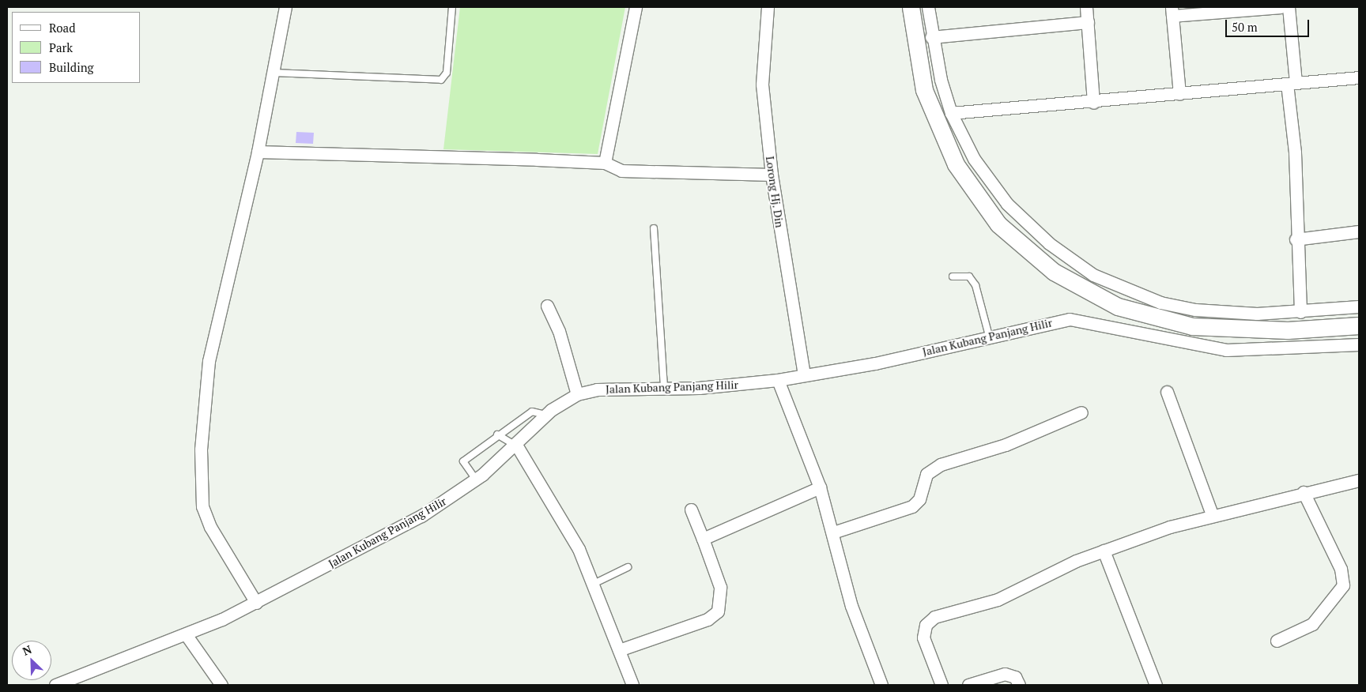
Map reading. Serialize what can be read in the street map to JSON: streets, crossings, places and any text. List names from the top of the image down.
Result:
{
  "streets": {
    "street": ["Lorong Hj. Din", "Jalan Kubang Panjang Hilir"]
  },
  "crossings": [
    ["Lorong Hj. Din", "Jalan Kubang Panjang Hilir"]
  ],
  "legend": ["Road", "Park", "Building"],
  "scale_bar": "50 m",
  "north": "top left"
}
